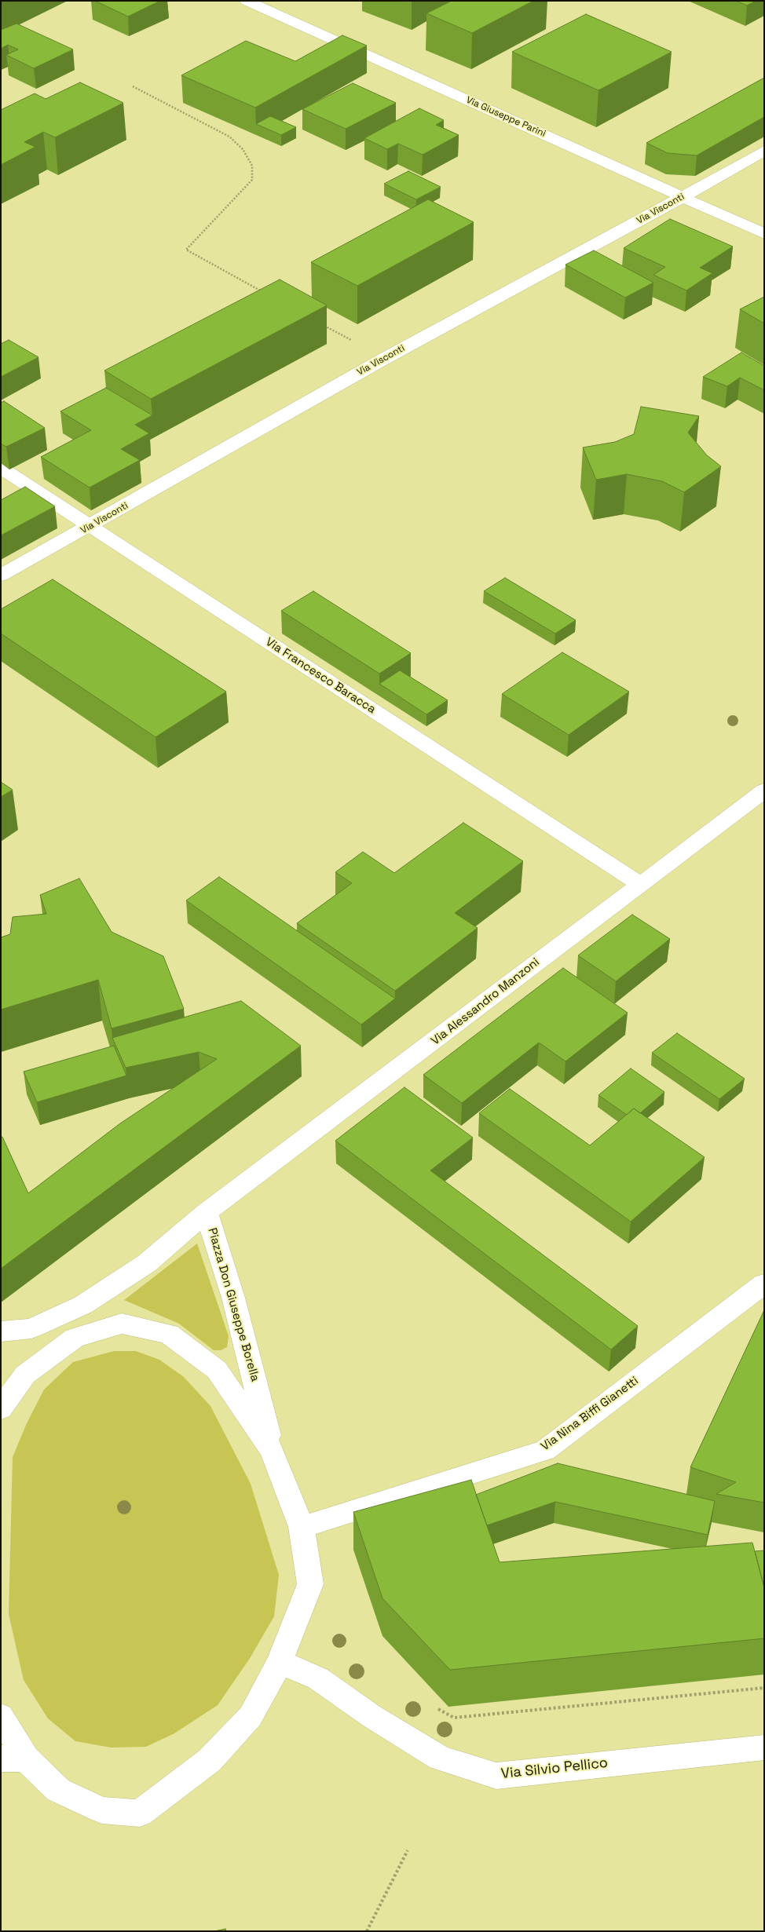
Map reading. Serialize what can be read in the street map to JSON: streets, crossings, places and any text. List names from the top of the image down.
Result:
{
  "streets": {
    "street": [
      "Via Giuseppe Parini",
      "Via Visconti",
      "Via Francesco Baracca",
      "Via Alessandro Manzoni",
      "Piazza Don Giuseppe Borella",
      "Via Nina Biffi Gianetti",
      "Via Silvio Pellico"
    ]
  },
  "crossings": [
    ["Via Giuseppe Parini", "Via Visconti"],
    ["Via Visconti", "Via Francesco Baracca"],
    ["Via Francesco Baracca", "Via Alessandro Manzoni"],
    ["Via Alessandro Manzoni", "Piazza Don Giuseppe Borella"],
    ["Piazza Don Giuseppe Borella", "Via Nina Biffi Gianetti"],
    ["Piazza Don Giuseppe Borella", "Via Silvio Pellico"]
  ]
}
